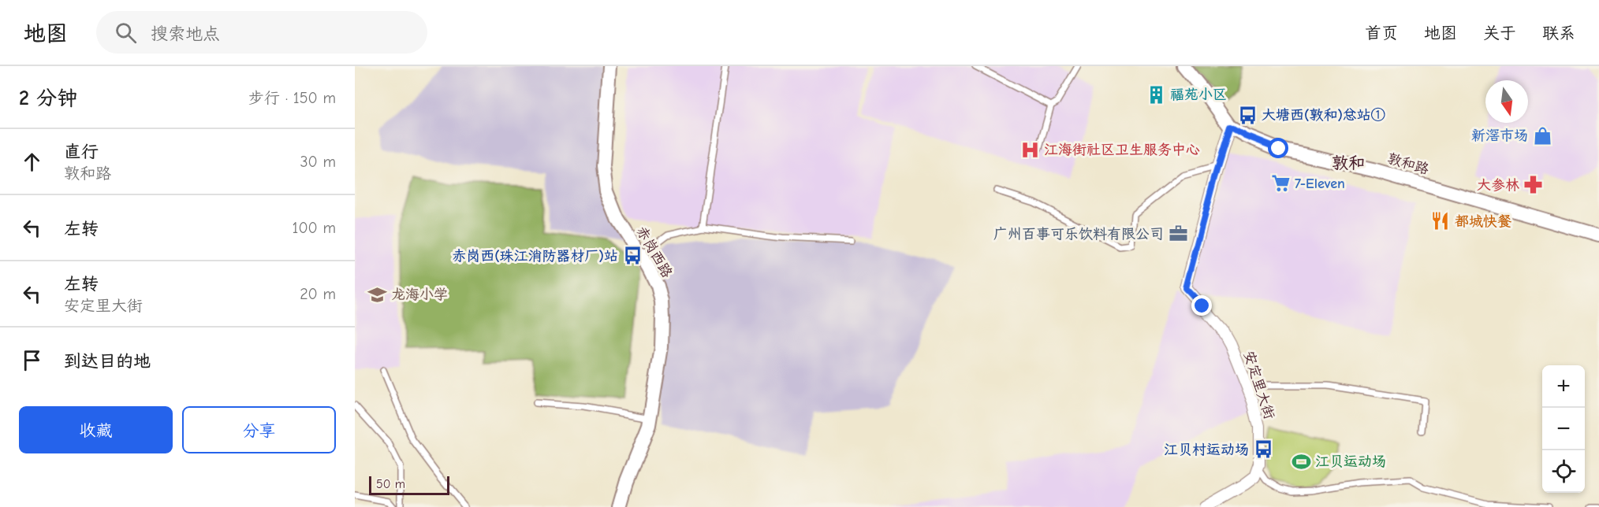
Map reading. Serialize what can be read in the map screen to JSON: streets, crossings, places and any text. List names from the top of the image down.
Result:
{
  "streets": {
    "street": ["敦和路", "赤岗西路", "安定里大街"]
  },
  "districts": ["敦和"],
  "places": {
    "building": ["福苑小区"],
    "bus stop": ["大塘西(敦和)总站①", "赤岗西(珠江消防器材厂)站", "江贝村运动场"],
    "shop": ["新滘市场"],
    "hospital": ["江海街社区卫生服务中心"],
    "supermarket": ["7-Eleven"],
    "pharmacy": ["大参林"],
    "restaurant": ["都城快餐"],
    "office": ["广州百事可乐饮料有限公司"],
    "school or university": ["龙海小学"],
    "sports": ["江贝运动场"]
  },
  "scale_bar": "50 m",
  "north": "bottom",
  "page": {
    "header": "地图",
    "search": "搜索地点",
    "nav": [
      "首页",
      "地图",
      "关于",
      "联系"
    ],
    "heading": ["2 分钟", "步行 · 150 m"],
    "list": [
      ["直行", "敦和路", "30 m"],
      ["左转", "100 m"],
      ["左转", "安定里大街", "20 m"],
      "到达目的地"
    ],
    "map_buttons": ["+", "−"],
    "buttons": ["收藏", "分享"],
    "scale": "50 m"
  }
}
